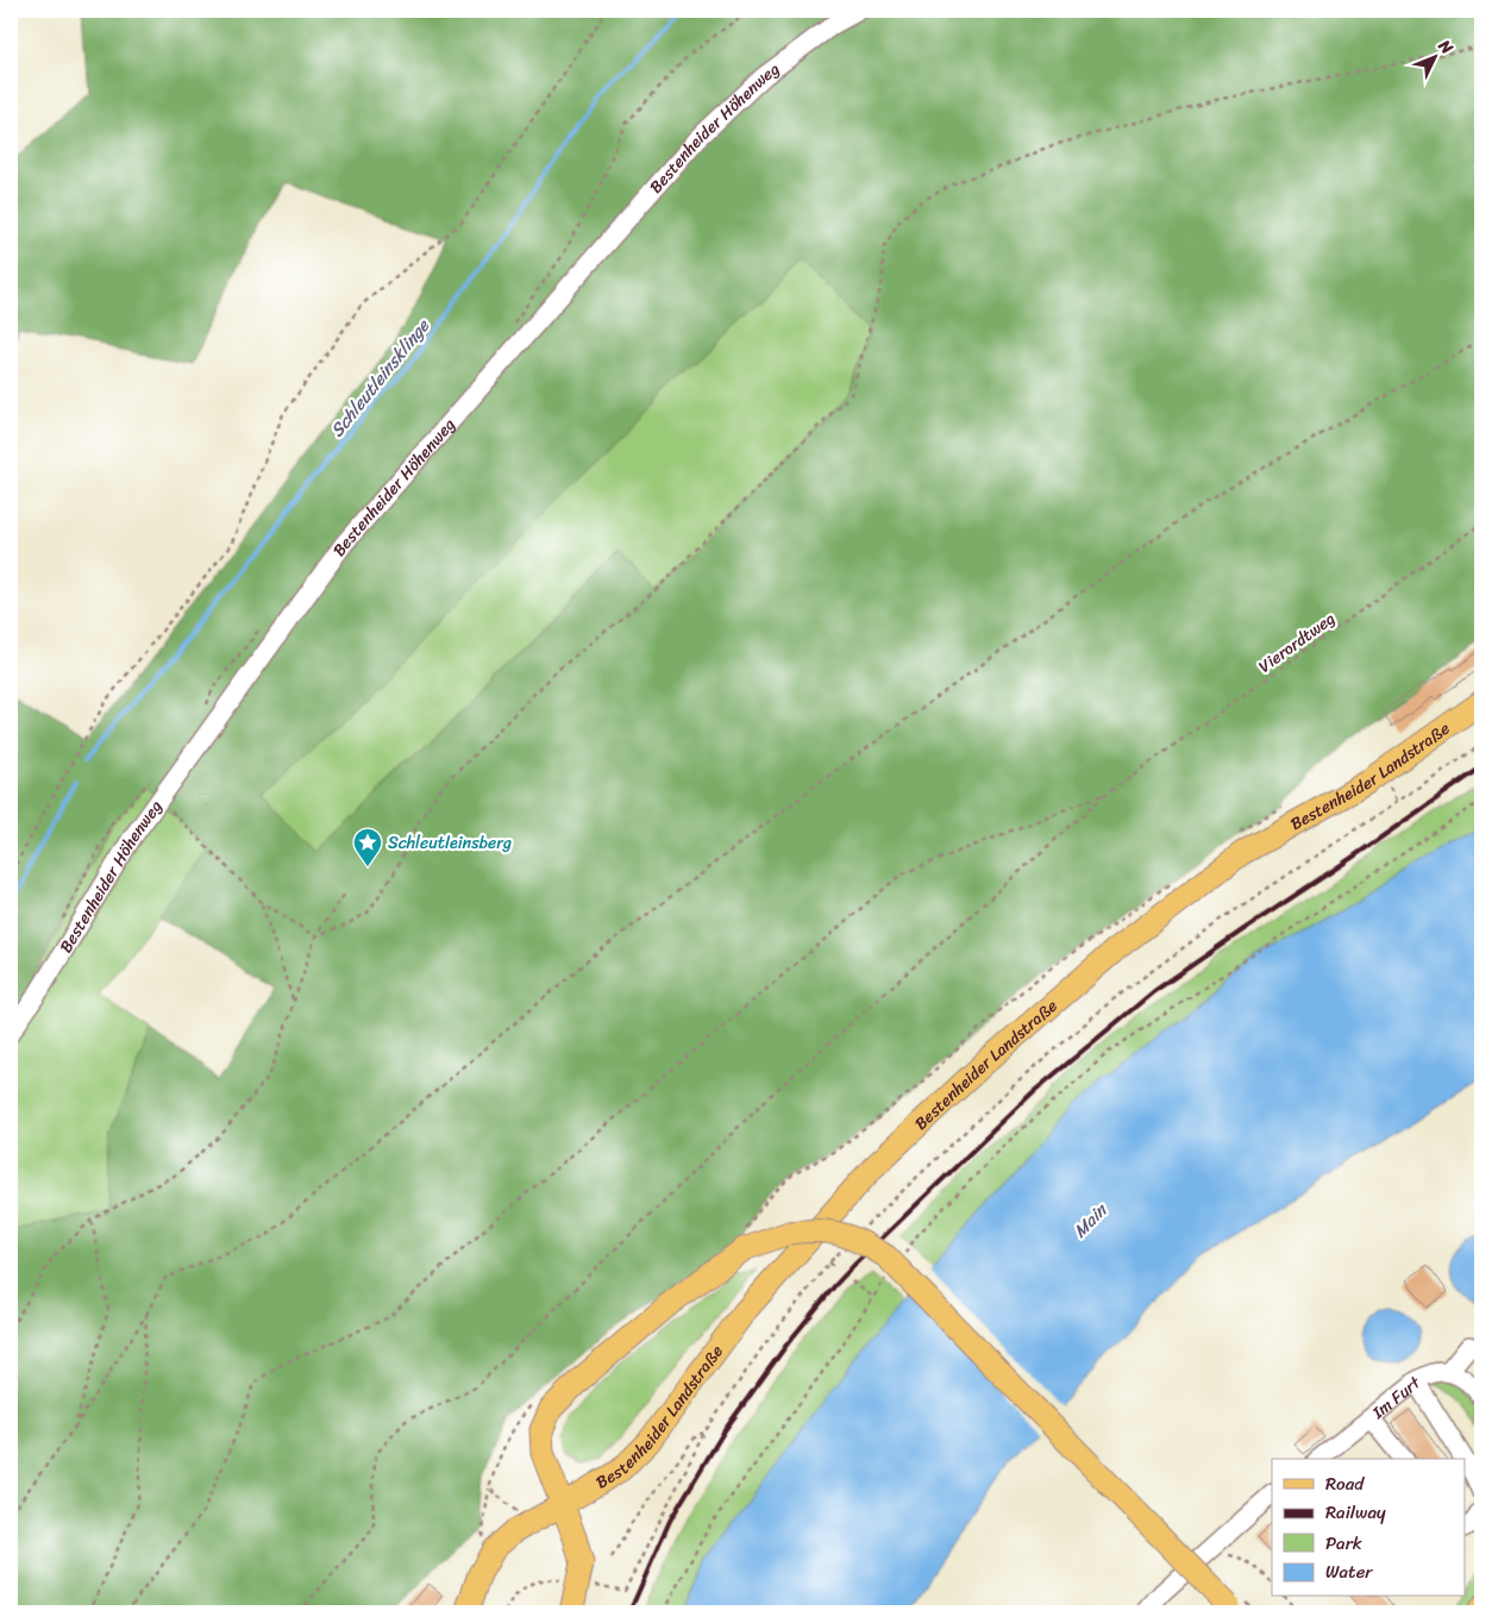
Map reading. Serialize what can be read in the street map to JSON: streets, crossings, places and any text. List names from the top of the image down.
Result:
{
  "streets": {
    "main road": ["Bestenheider Landstraße"],
    "street": ["Bestenheider Höhenweg", "Im Furt"],
    "path": ["Vierordtweg"]
  },
  "water": ["Schleutleinsklinge", "Main"],
  "places": {
    "place": ["Schleutleinsberg"]
  },
  "legend": [
    "Road",
    "Railway",
    "Park",
    "Water"
  ],
  "north": "top right"
}
